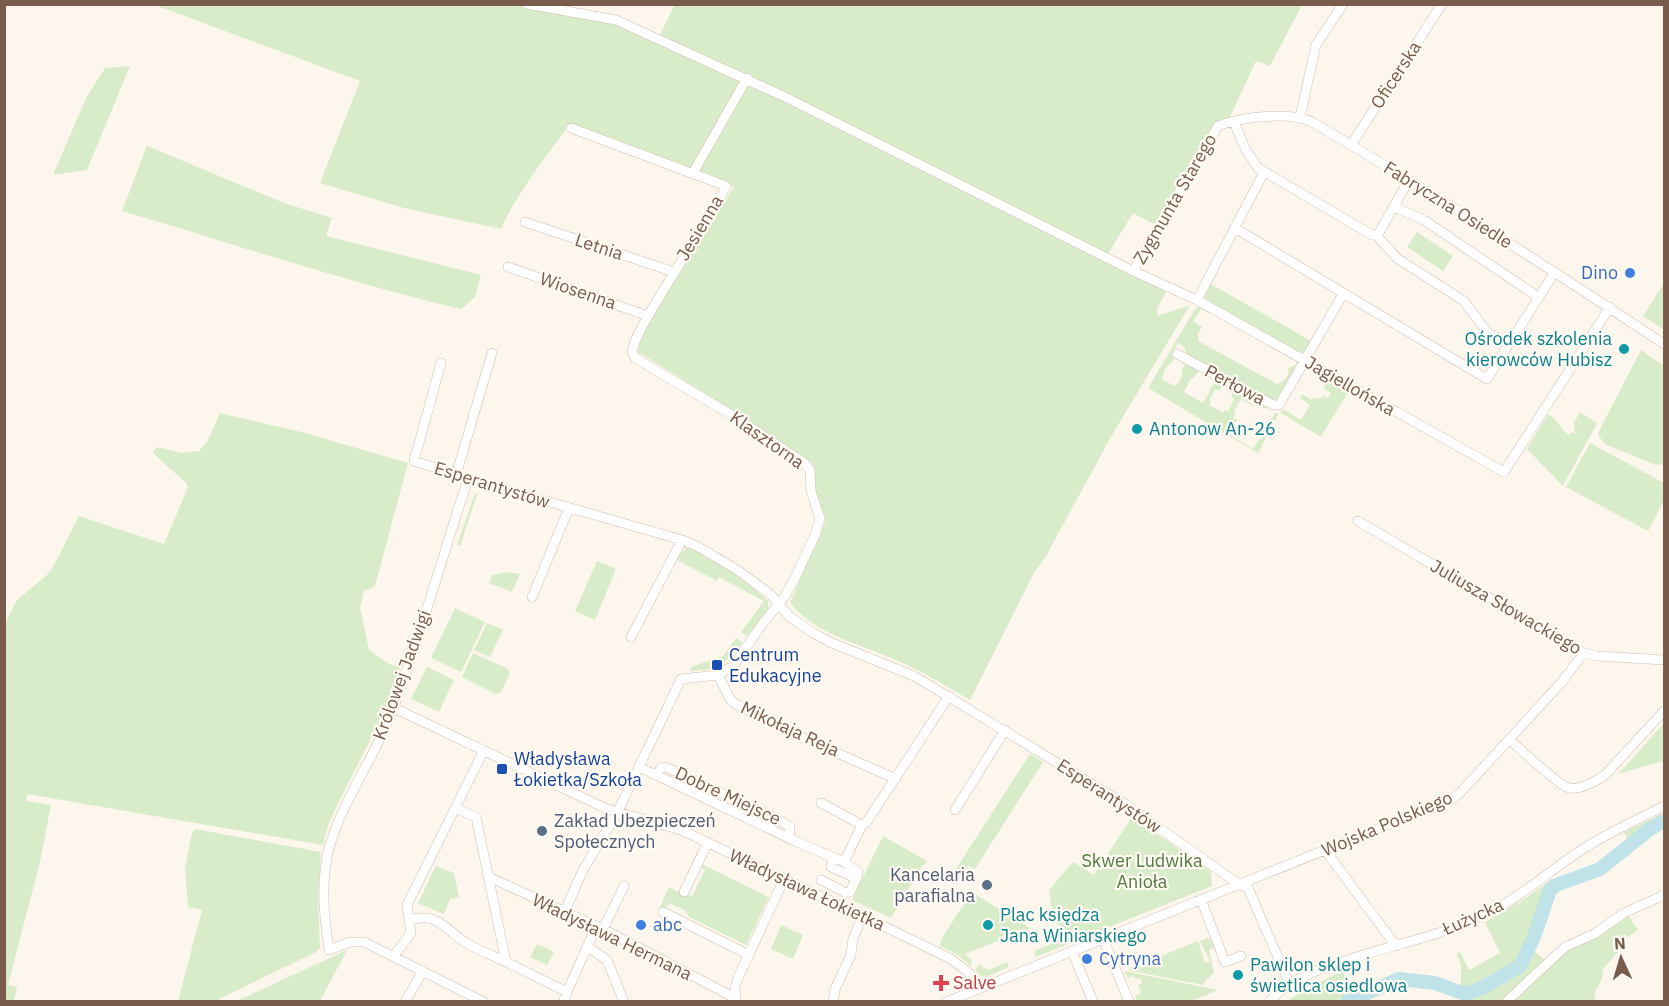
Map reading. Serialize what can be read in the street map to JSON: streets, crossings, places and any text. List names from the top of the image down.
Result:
{
  "streets": {
    "street": [
      "Oficerska",
      "Zygmunta Starego",
      "Fabryczna Osiedle",
      "Jesienna",
      "Letnia",
      "Wiosenna",
      "Perłowa",
      "Jagiellońska",
      "Klasztorna",
      "Esperantystów",
      "Juliusza Słowackiego",
      "Królowej Jadwigi",
      "Mikołaja Reja",
      "Dobre Miejsce",
      "Wojska Polskiego",
      "Władysława Łokietka",
      "Łużycka",
      "Władysława Hermana"
    ]
  },
  "crossings": [
    ["Oficerska", "Fabryczna Osiedle"],
    ["Zygmunta Starego", "Fabryczna Osiedle"],
    ["Zygmunta Starego", "Jagiellońska"],
    ["Fabryczna Osiedle", "Jagiellońska"],
    ["Jesienna", "Letnia"],
    ["Jesienna", "Wiosenna"],
    ["Jesienna", "Klasztorna"],
    ["Perłowa", "Jagiellońska"],
    ["Klasztorna", "Esperantystów"],
    ["Esperantystów", "Królowej Jadwigi"],
    ["Esperantystów", "Wojska Polskiego"],
    ["Esperantystów", "Łużycka"],
    ["Juliusza Słowackiego", "Wojska Polskiego"],
    ["Królowej Jadwigi", "Władysława Łokietka"],
    ["Wojska Polskiego", "Władysława Łokietka"]
  ],
  "parks": ["Skwer Ludwika Anioła"],
  "places": {
    "other": [
      "Dino",
      "Ośrodek szkolenia kierowców Hubisz",
      "Antonow An-26",
      "Zakład Ubezpieczeń Społecznych",
      "Kancelaria parafialna",
      "abc",
      "Plac księdza Jana Winiarskiego",
      "Cytryna",
      "Pawilon sklep i świetlica osiedlowa"
    ],
    "transit": ["Centrum Edukacyjne", "Władysława Łokietka/Szkoła"],
    "health": ["Salve"]
  },
  "north": "top"
}
